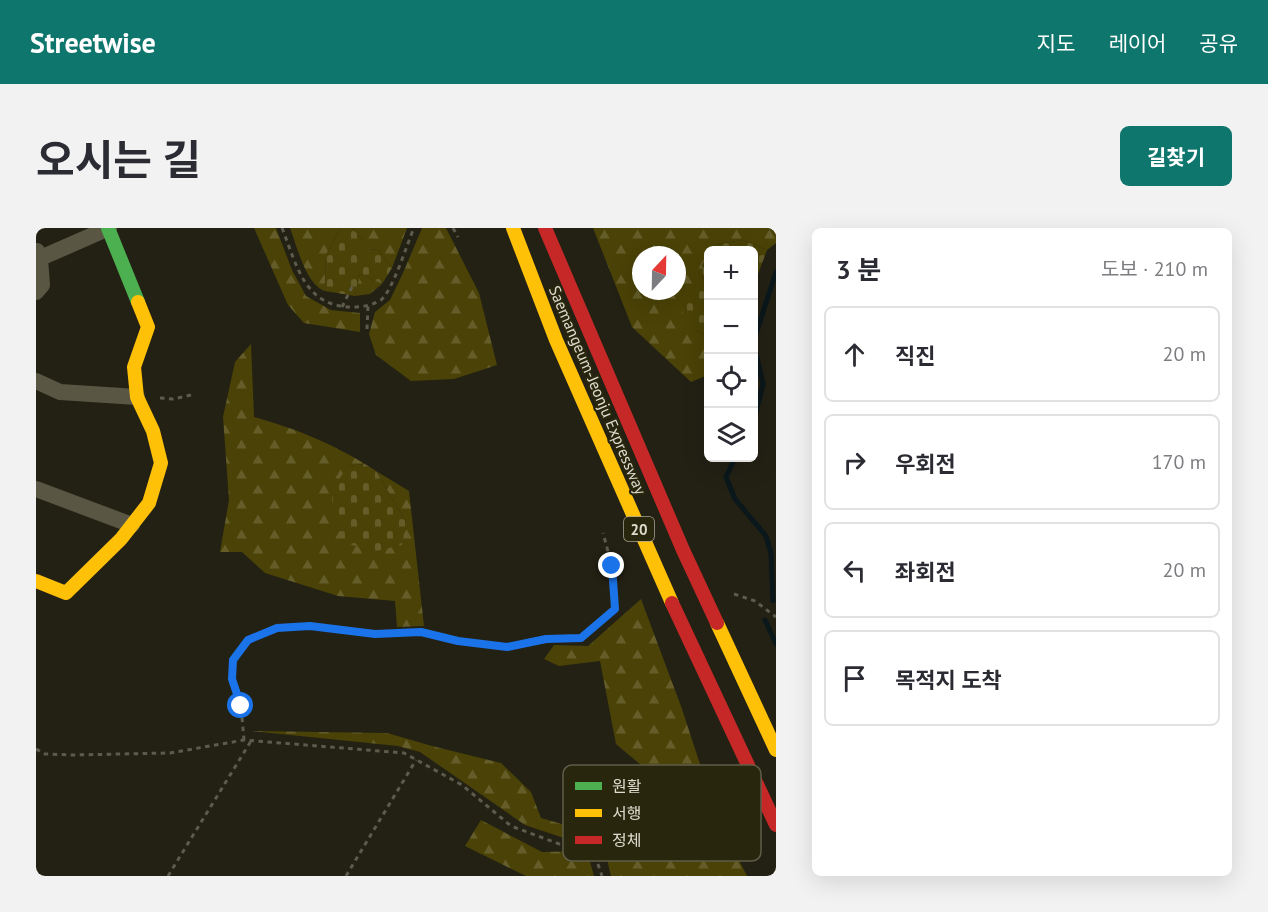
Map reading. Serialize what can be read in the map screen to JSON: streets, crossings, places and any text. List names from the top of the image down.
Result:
{
  "streets": {
    "main road": ["Saemangeum-Jeonju Expressway", "20"]
  },
  "legend": ["원활", "서행", "정체"],
  "north": "top",
  "page": {
    "header": "Streetwise",
    "nav": ["지도", "레이어", "공유"],
    "title": "오시는 길",
    "buttons": "길찾기",
    "heading": ["3 분", "도보 · 210 m"],
    "map_buttons": ["+", "−"],
    "list": [
      ["직진", "20 m"],
      ["우회전", "170 m"],
      ["좌회전", "20 m"],
      "목적지 도착"
    ]
  }
}
